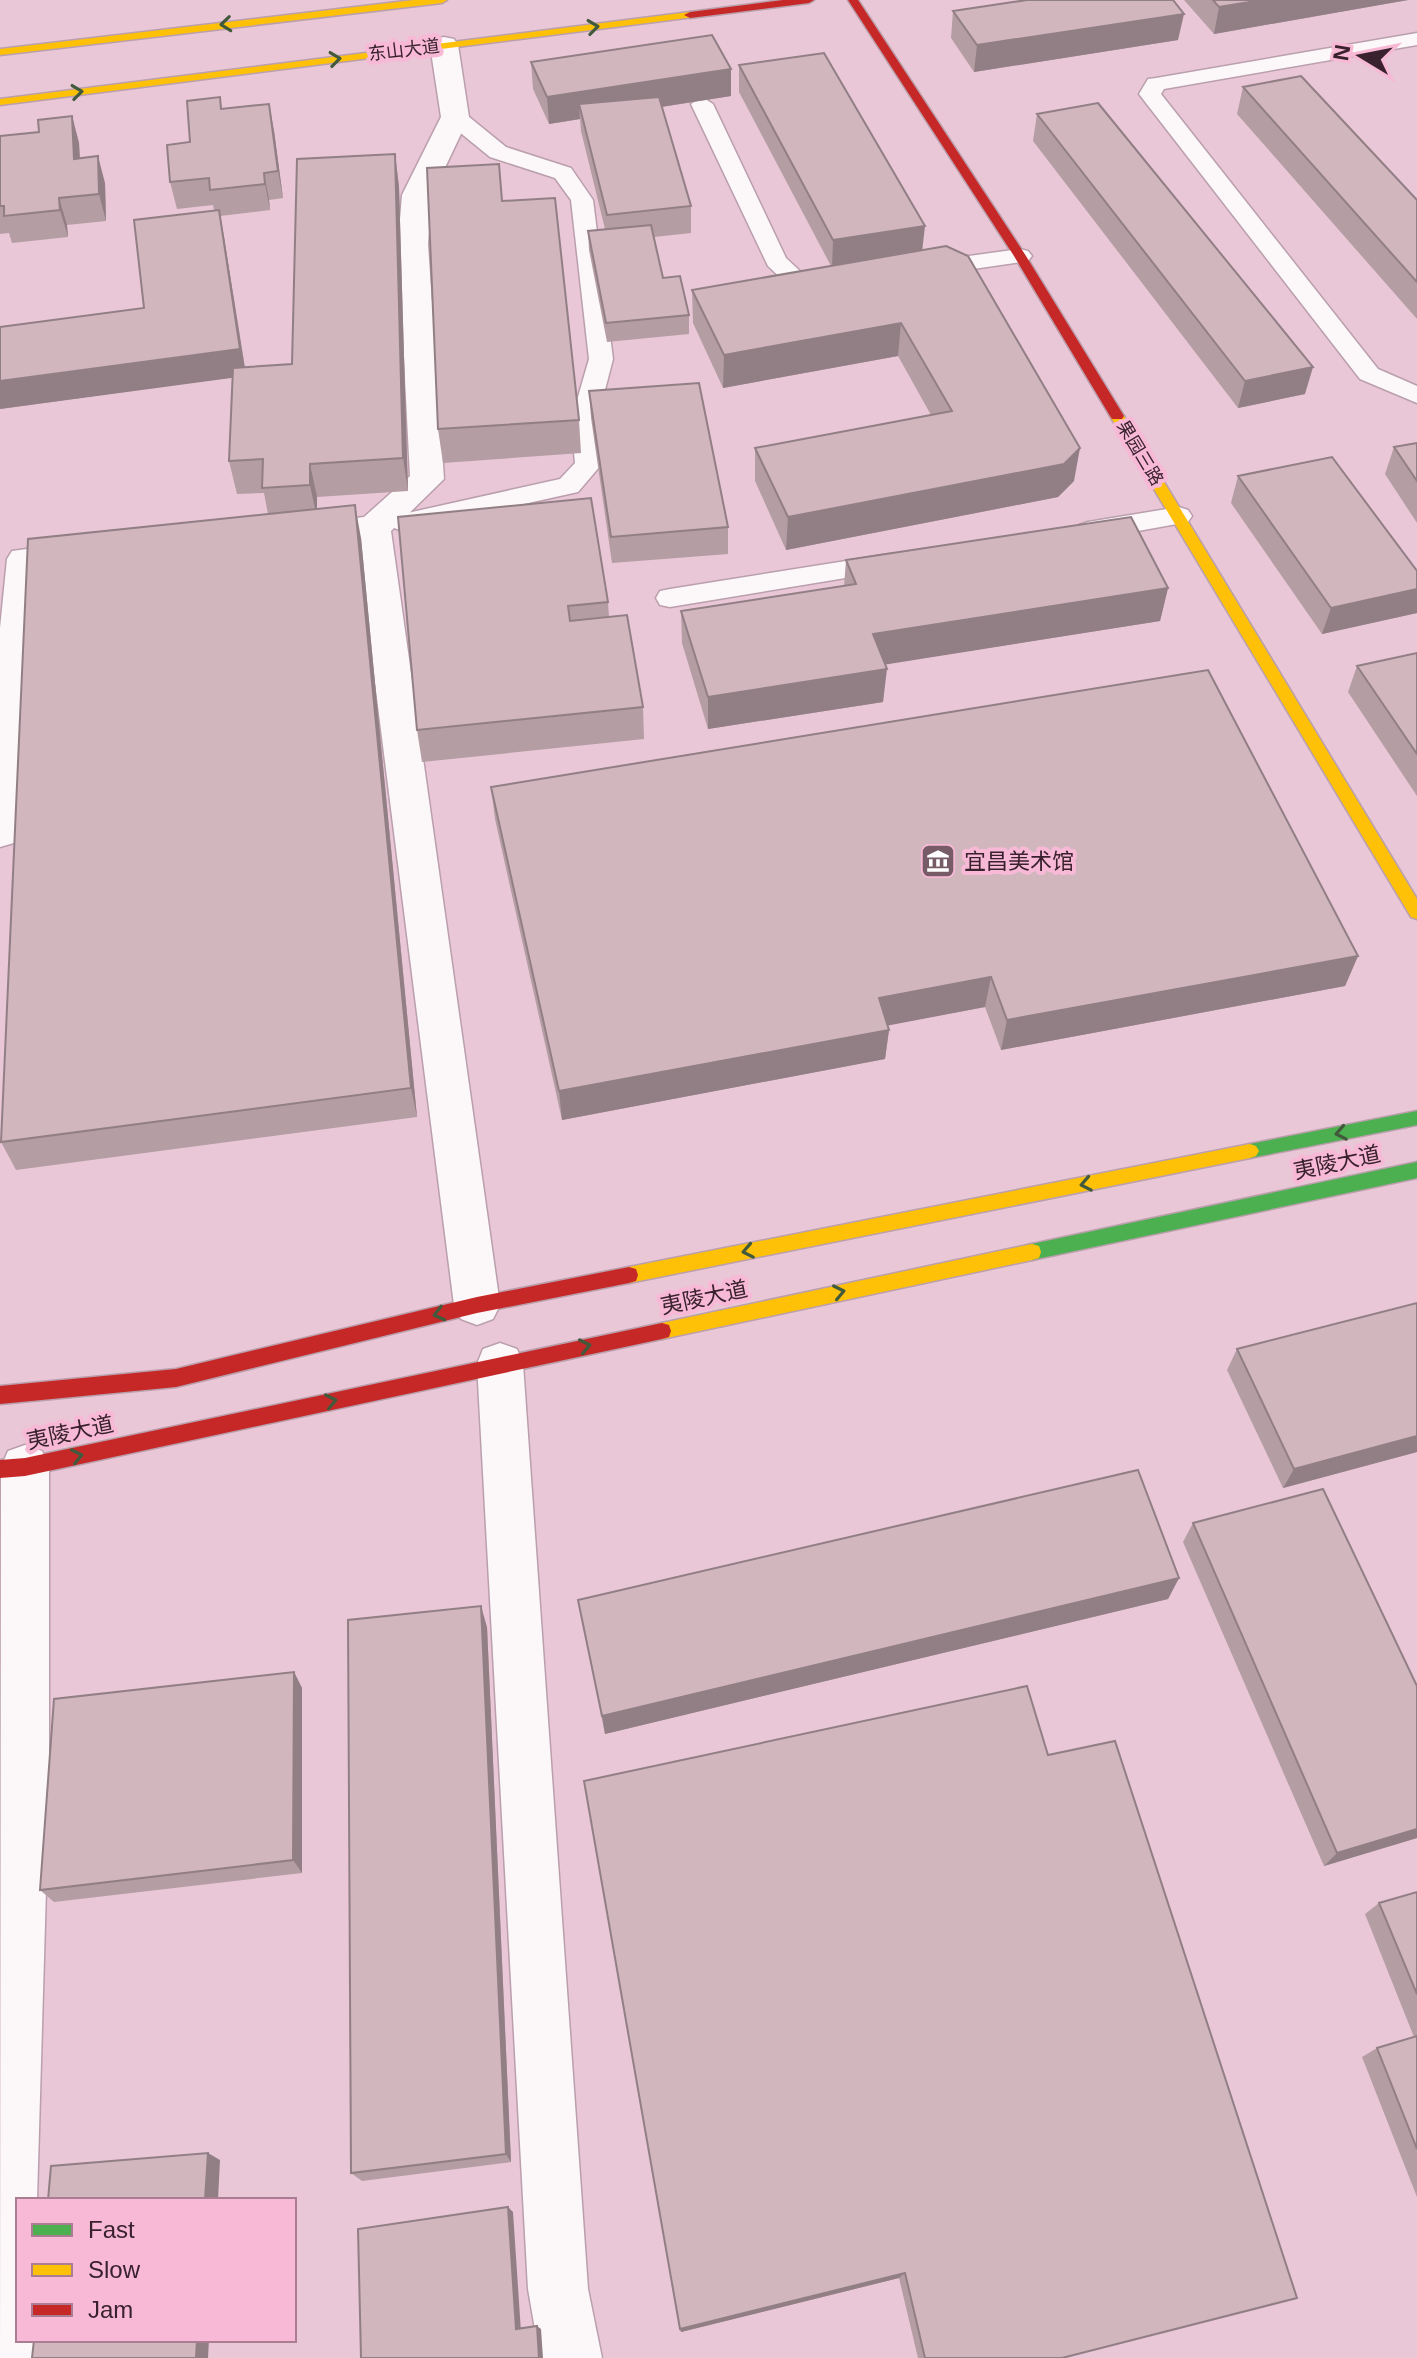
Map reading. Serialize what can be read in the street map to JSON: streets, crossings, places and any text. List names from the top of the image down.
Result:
{
  "streets": {
    "main road": ["东山大道", "果园三路", "夷陵大道"]
  },
  "places": {
    "museum": ["宜昌美术馆"]
  },
  "legend": ["Fast", "Slow", "Jam"],
  "north": "left"
}
